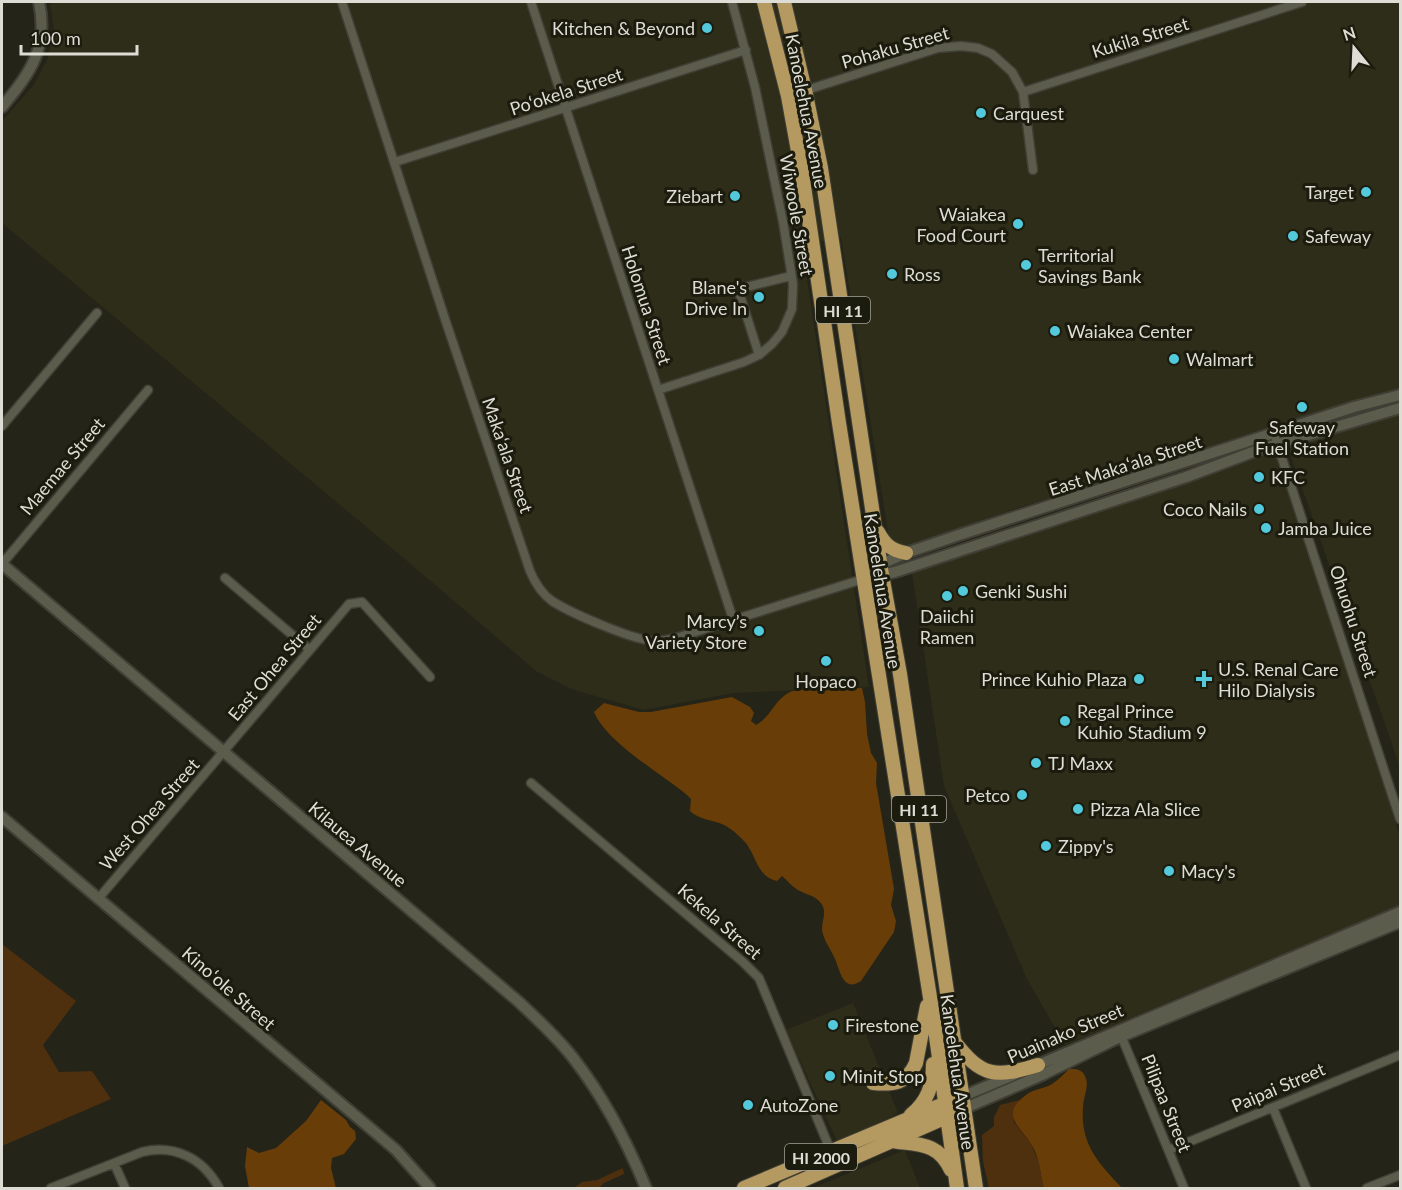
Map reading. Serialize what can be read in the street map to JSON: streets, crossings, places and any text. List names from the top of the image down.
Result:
{
  "streets": {
    "highway": [
      "Kanoelehua Avenue",
      "HI 11",
      "Puainako Street",
      "HI 2000"
    ],
    "street": [
      "Kukila Street",
      "Pohaku Street",
      "Po‘okela Street",
      "Wiwoole Street",
      "Holomua Street",
      "Maka‘ala Street",
      "East Makaʻala Street",
      "Maemae Street",
      "Ohuohu Street",
      "East Ohea Street",
      "West Ohea Street",
      "Kilauea Avenue",
      "Kekela Street",
      "Kinoʻole Street",
      "Paipai Street",
      "Pilipaa Street"
    ]
  },
  "crossings": [
    ["Kukila Street", "Pohaku Street"],
    ["Pohaku Street", "Kanoelehua Avenue"],
    ["Po‘okela Street", "Wiwoole Street"],
    ["Po‘okela Street", "Holomua Street"],
    ["Po‘okela Street", "Maka‘ala Street"],
    ["Kanoelehua Avenue", "Maka‘ala Street"],
    ["Kanoelehua Avenue", "East Makaʻala Street"],
    ["Kanoelehua Avenue", "Puainako Street"],
    ["Wiwoole Street", "Holomua Street"],
    ["Holomua Street", "Maka‘ala Street"],
    ["Maka‘ala Street", "East Makaʻala Street"],
    ["East Makaʻala Street", "Ohuohu Street"],
    ["Maemae Street", "Kilauea Avenue"],
    ["East Ohea Street", "West Ohea Street"],
    ["East Ohea Street", "Kilauea Avenue"],
    ["West Ohea Street", "Kilauea Avenue"],
    ["West Ohea Street", "Kinoʻole Street"],
    ["Kekela Street", "Puainako Street"],
    ["Puainako Street", "Pilipaa Street"],
    ["Paipai Street", "Pilipaa Street"]
  ],
  "places": {
    "other": [
      "Kitchen & Beyond",
      "Carquest",
      "Target",
      "Ziebart",
      "Waiakea Food Court",
      "Safeway",
      "Territorial Savings Bank",
      "Ross",
      "Blane's Drive In",
      "Waiakea Center",
      "Walmart",
      "Safeway Fuel Station",
      "KFC",
      "Coco Nails",
      "Jamba Juice",
      "Genki Sushi",
      "Daiichi Ramen",
      "Marcy’s Variety Store",
      "Hopaco",
      "Prince Kuhio Plaza",
      "Regal Prince Kuhio Stadium 9",
      "TJ Maxx",
      "Petco",
      "Pizza Ala Slice",
      "Zippy's",
      "Macy's",
      "Firestone",
      "Minit Stop",
      "AutoZone"
    ],
    "health": ["U.S. Renal Care Hilo Dialysis"]
  },
  "scale_bar": "100 m",
  "north": "top"
}
